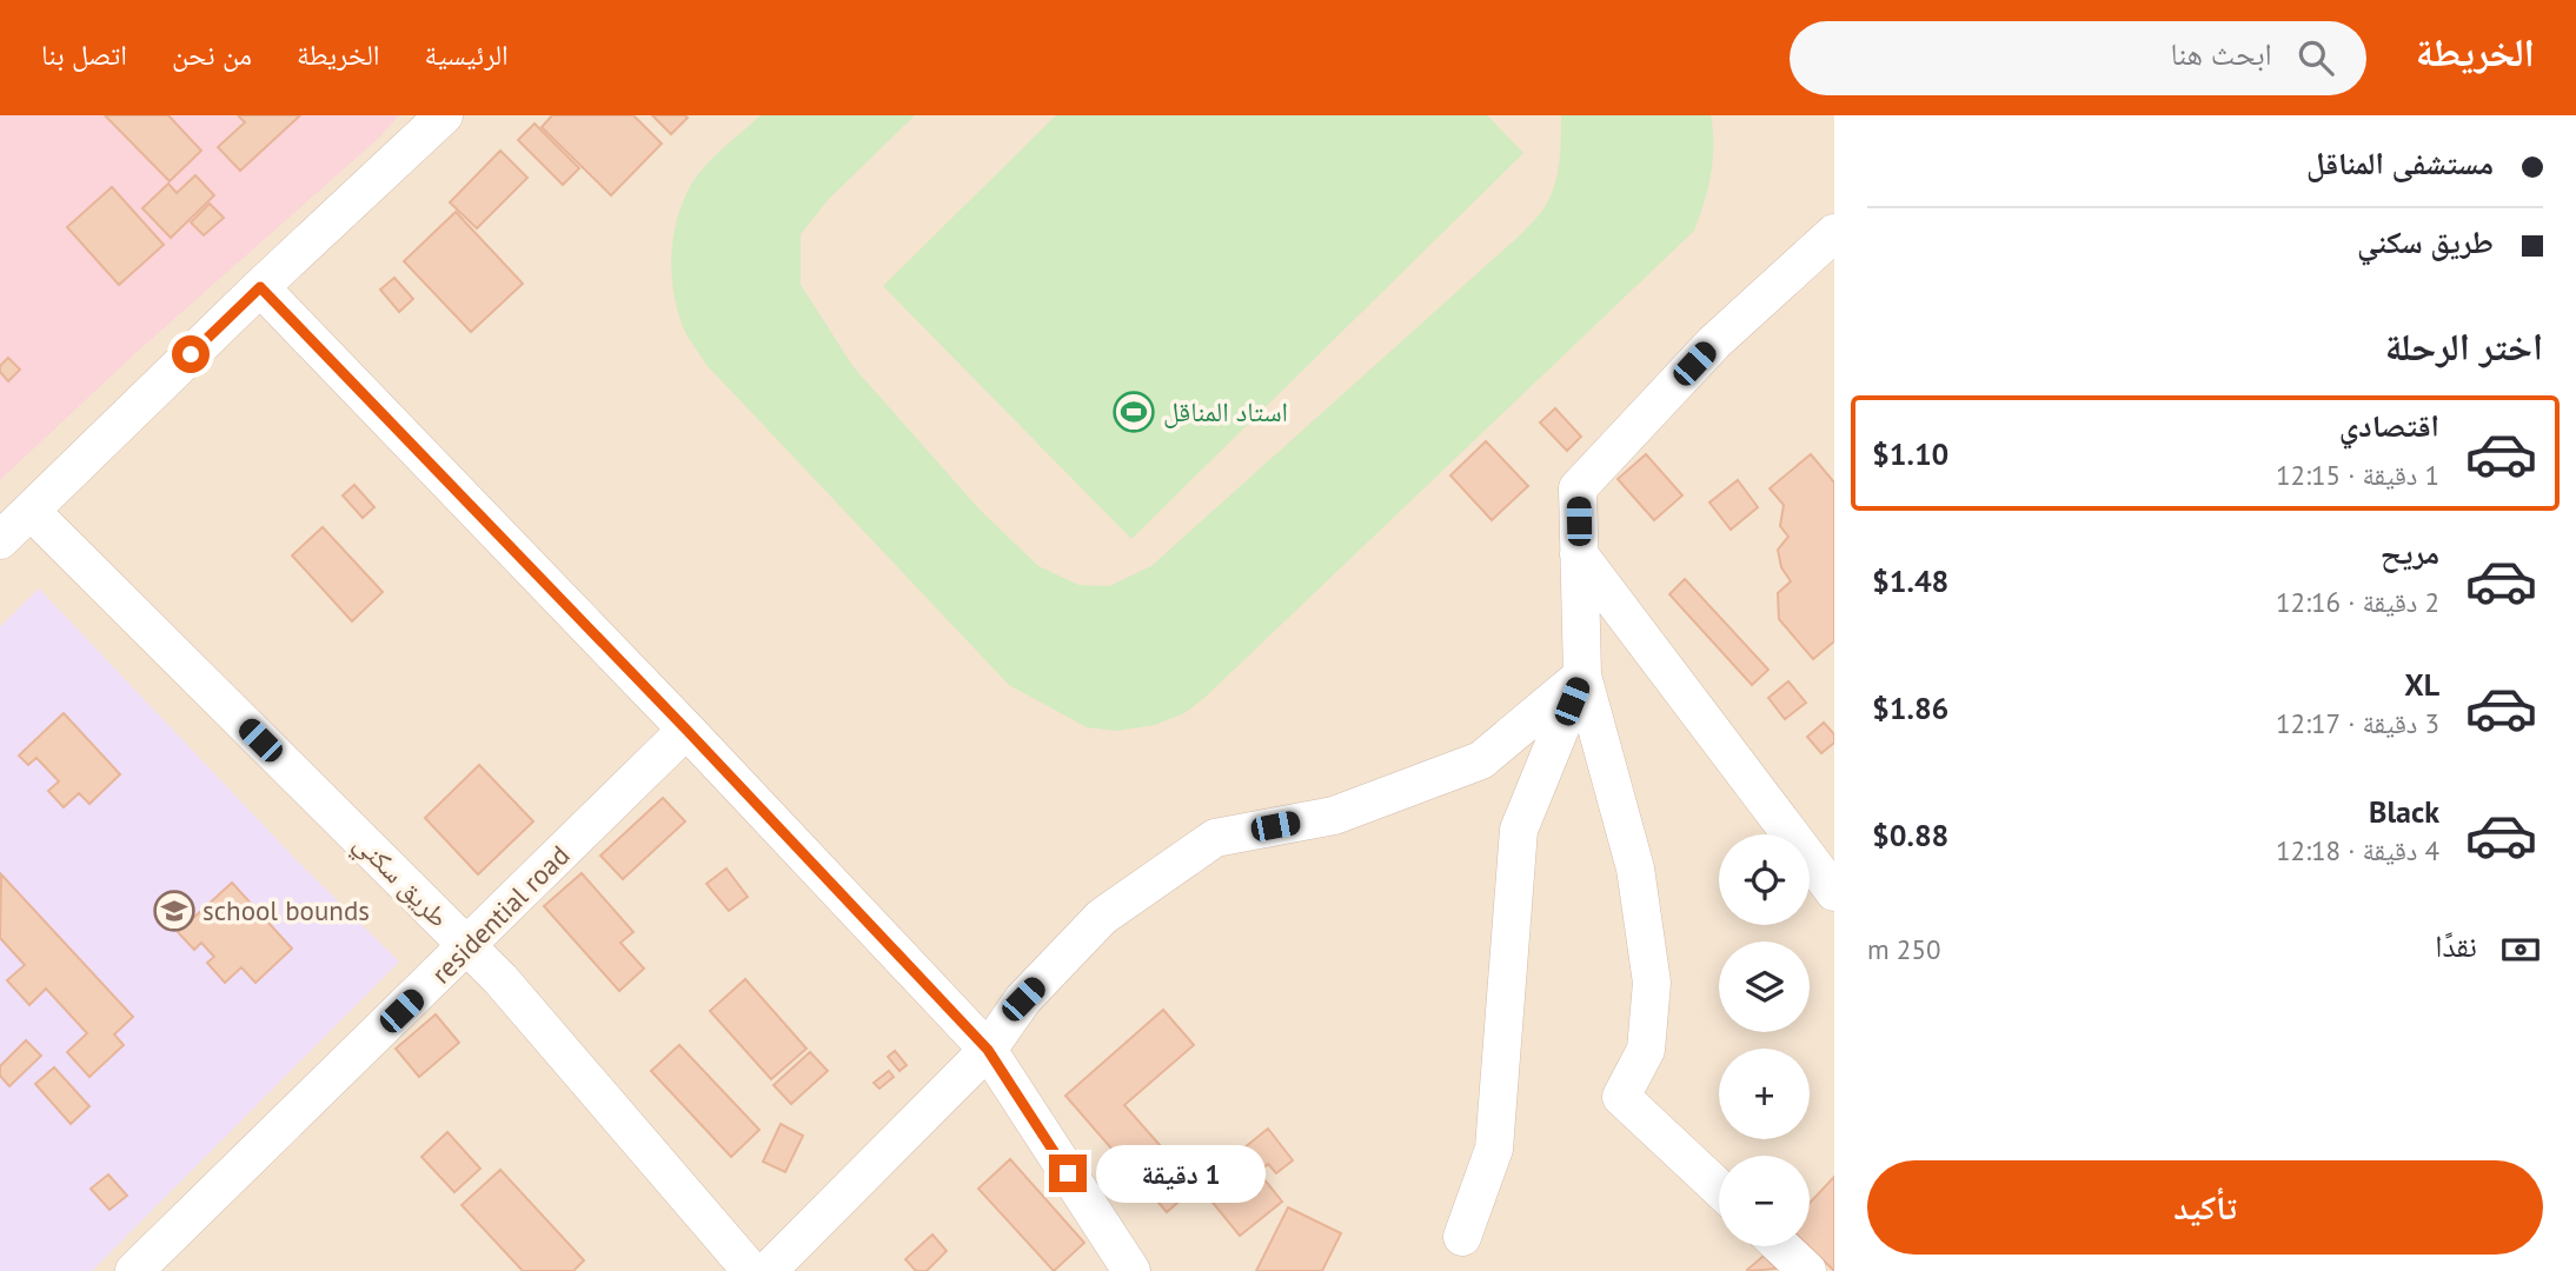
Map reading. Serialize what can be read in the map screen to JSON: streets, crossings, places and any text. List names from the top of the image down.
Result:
{
  "streets": {
    "street": ["طريق سكني", "residential road"]
  },
  "crossings": [
    ["طريق سكني", "residential road"]
  ],
  "places": {
    "sports": ["استاد المناقل"],
    "school or university": ["school bounds"]
  },
  "page": {
    "header": "الخريطة",
    "search": "ابحث هنا",
    "nav": [
      "الرئيسية",
      "الخريطة",
      "من نحن",
      "اتصل بنا"
    ],
    "banner": ["مستشفى المناقل", "طريق سكني"],
    "heading": "اختر الرحلة",
    "list": [
      {
        "name": "اقتصادي",
        "note": "1 دقيقة · 12:15",
        "value": "$1.10"
      },
      {
        "name": "مريح",
        "note": "2 دقيقة · 12:16",
        "value": "$1.48"
      },
      {
        "name": "XL",
        "note": "3 دقيقة · 12:17",
        "value": "$1.86"
      },
      {
        "name": "Black",
        "note": "4 دقيقة · 12:18",
        "value": "$0.88"
      }
    ],
    "map_buttons": ["+", "−"],
    "pay": ["نقدًا", "250 m"],
    "buttons": "تأكيد",
    "bubble": "1 دقيقة"
  }
}
